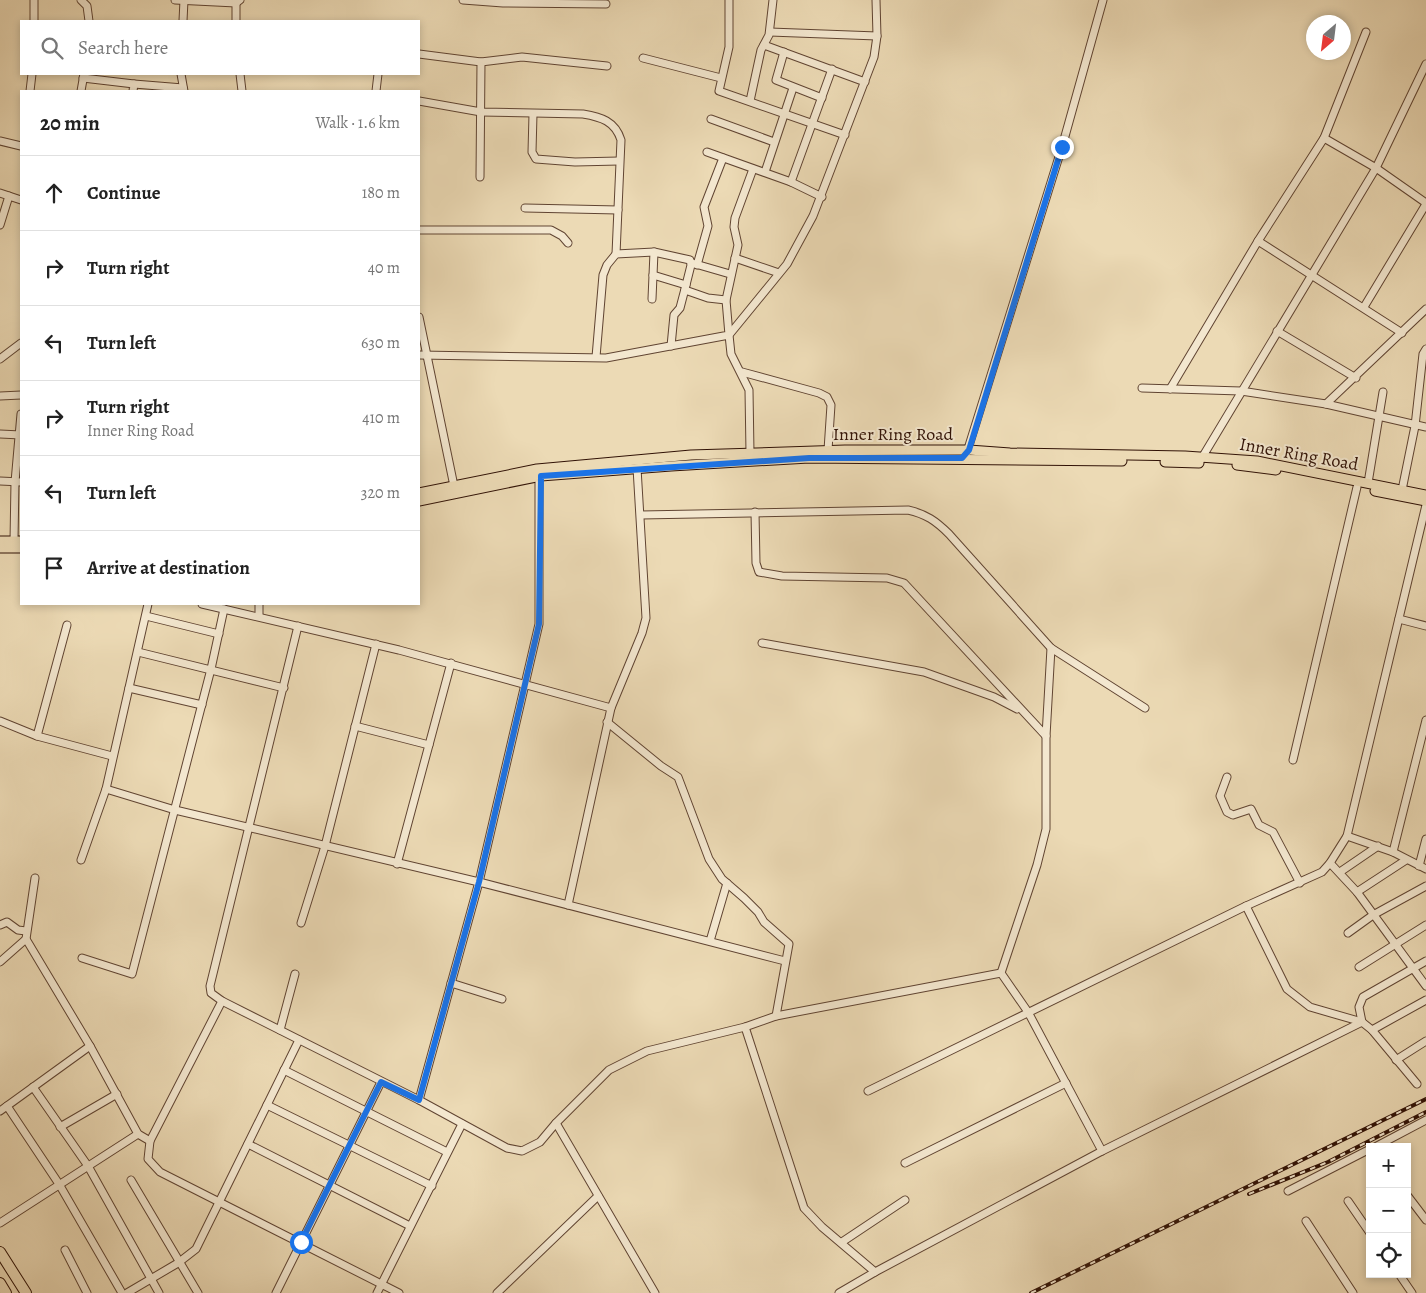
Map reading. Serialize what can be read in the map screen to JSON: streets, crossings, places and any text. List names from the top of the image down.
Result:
{
  "streets": {
    "main road": ["Inner Ring Road"]
  },
  "north": "bottom left",
  "page": {
    "search": "Search here",
    "heading": ["20 min", "Walk · 1.6 km"],
    "list": [
      ["Continue", "180 m"],
      ["Turn right", "40 m"],
      ["Turn left", "630 m"],
      ["Turn right", "Inner Ring Road", "410 m"],
      ["Turn left", "320 m"],
      "Arrive at destination"
    ],
    "map_buttons": ["+", "−"]
  }
}
